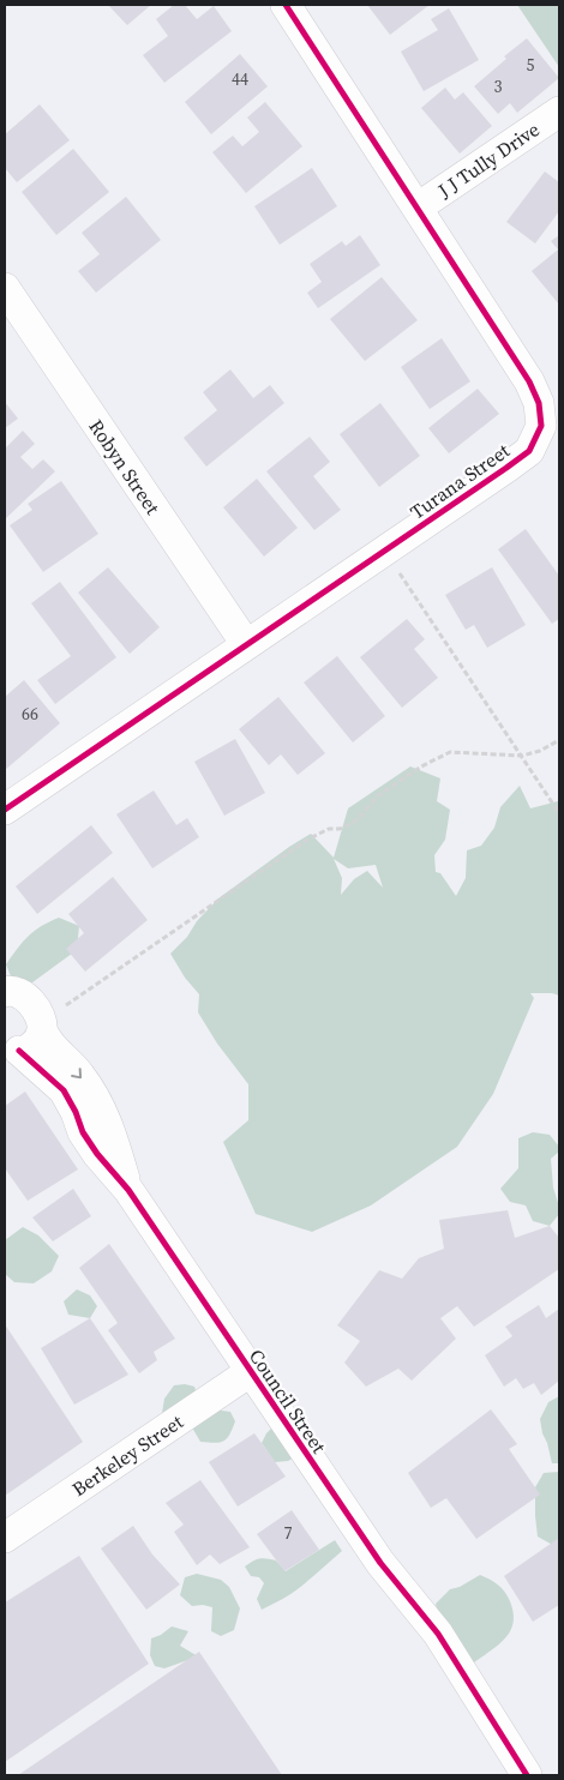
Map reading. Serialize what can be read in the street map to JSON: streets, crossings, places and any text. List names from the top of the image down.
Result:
{
  "streets": {
    "street": [
      "J J Tully Drive",
      "Robyn Street",
      "Turana Street",
      "Council Street",
      "Berkeley Street"
    ]
  },
  "crossings": [
    ["J J Tully Drive", "Turana Street"],
    ["Robyn Street", "Turana Street"],
    ["Council Street", "Berkeley Street"]
  ],
  "house_numbers": [
    "5",
    "44",
    "3",
    "66",
    "7"
  ]
}
